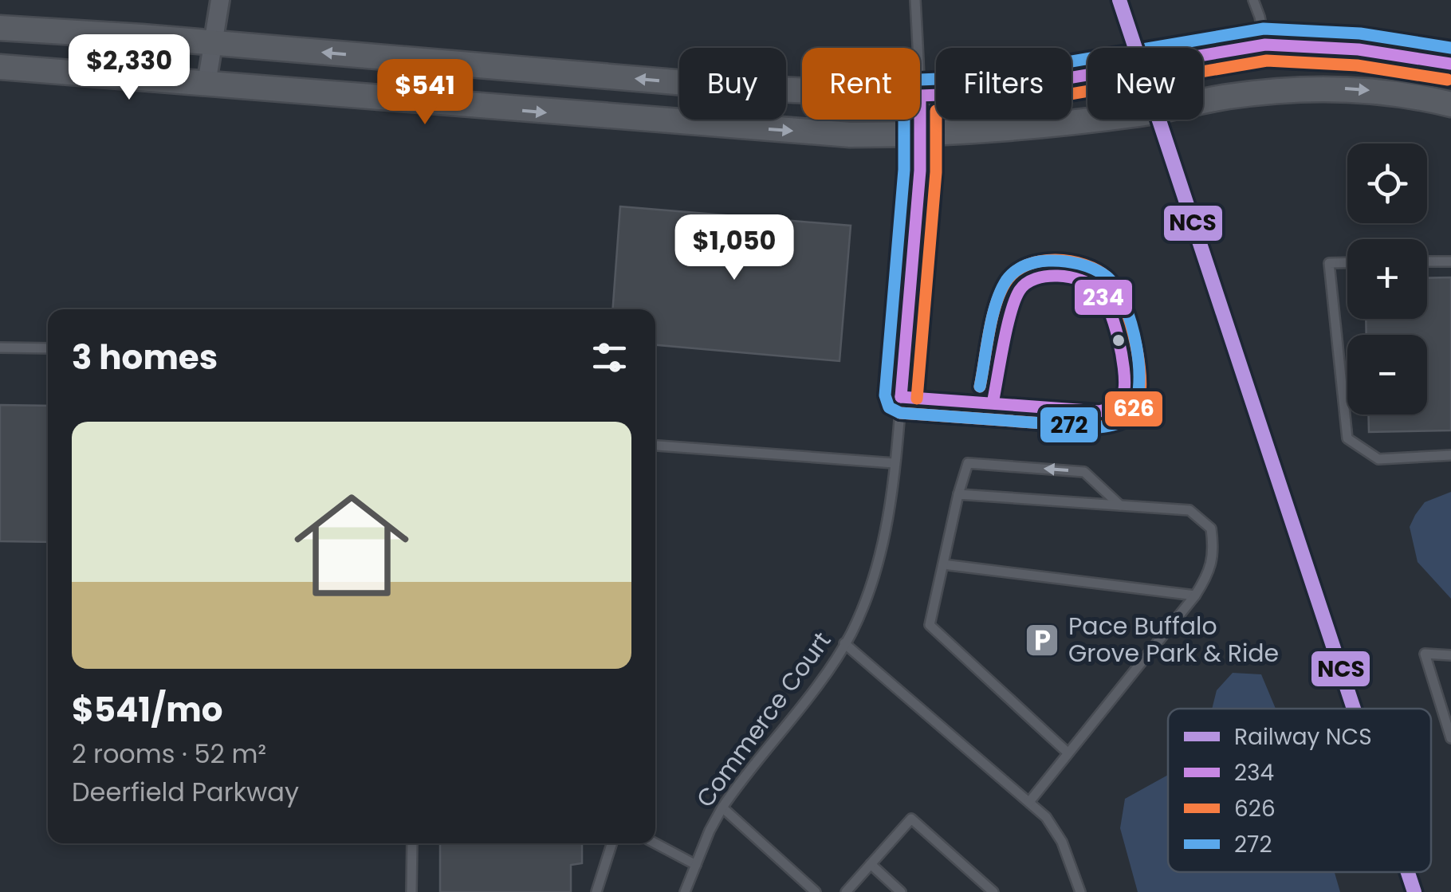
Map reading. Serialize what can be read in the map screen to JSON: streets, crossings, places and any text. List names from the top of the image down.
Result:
{
  "streets": {
    "lane": ["Commerce Court"]
  },
  "places": {
    "parking": ["Pace Buffalo Grove Park & Ride"]
  },
  "lines": [
    "rail line NCS",
    "transit line 272",
    "transit line 234",
    "transit line 626"
  ],
  "legend": [
    "Railway NCS",
    "234",
    "626",
    "272"
  ],
  "page": {
    "price": ["$2,330", "$541", "$1,050"],
    "chip": [
      "Buy",
      "Rent",
      "Filters",
      "New"
    ],
    "map_buttons": ["+", "−"],
    "heading": "3 homes",
    "list": [
      {
        "name": "$541/mo",
        "note": "2 rooms · 52 m² · Deerfield Parkway"
      }
    ]
  }
}
